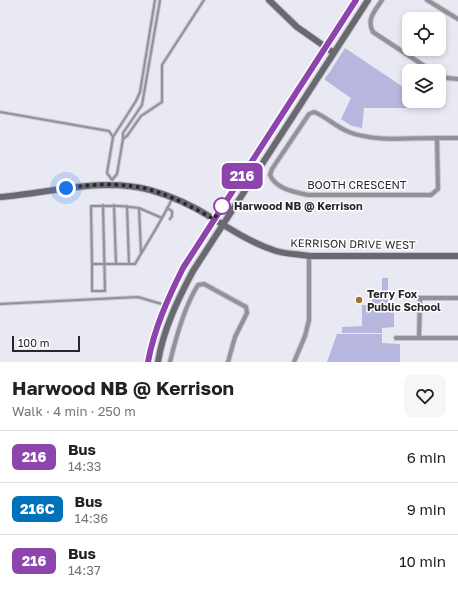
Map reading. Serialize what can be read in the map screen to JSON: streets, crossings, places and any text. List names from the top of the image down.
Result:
{
  "streets": {
    "main road": ["KERRISON DRIVE WEST"],
    "street": ["BOOTH CRESCENT"]
  },
  "places": ["Harwood NB @ Kerrison", "Terry Fox Public School"],
  "lines": ["bus line 216"],
  "scale_bar": "100 m",
  "page": {
    "on_map": "216",
    "scale": "100 m",
    "heading": ["Harwood NB @ Kerrison", "Walk · 4 min · 250 m"],
    "list": [
      {
        "mark": "216",
        "name": "Bus",
        "note": "14:33",
        "value": "6 min"
      },
      {
        "mark": "216C",
        "name": "Bus",
        "note": "14:36",
        "value": "9 min"
      },
      {
        "mark": "216",
        "name": "Bus",
        "note": "14:37",
        "value": "10 min"
      }
    ]
  }
}
